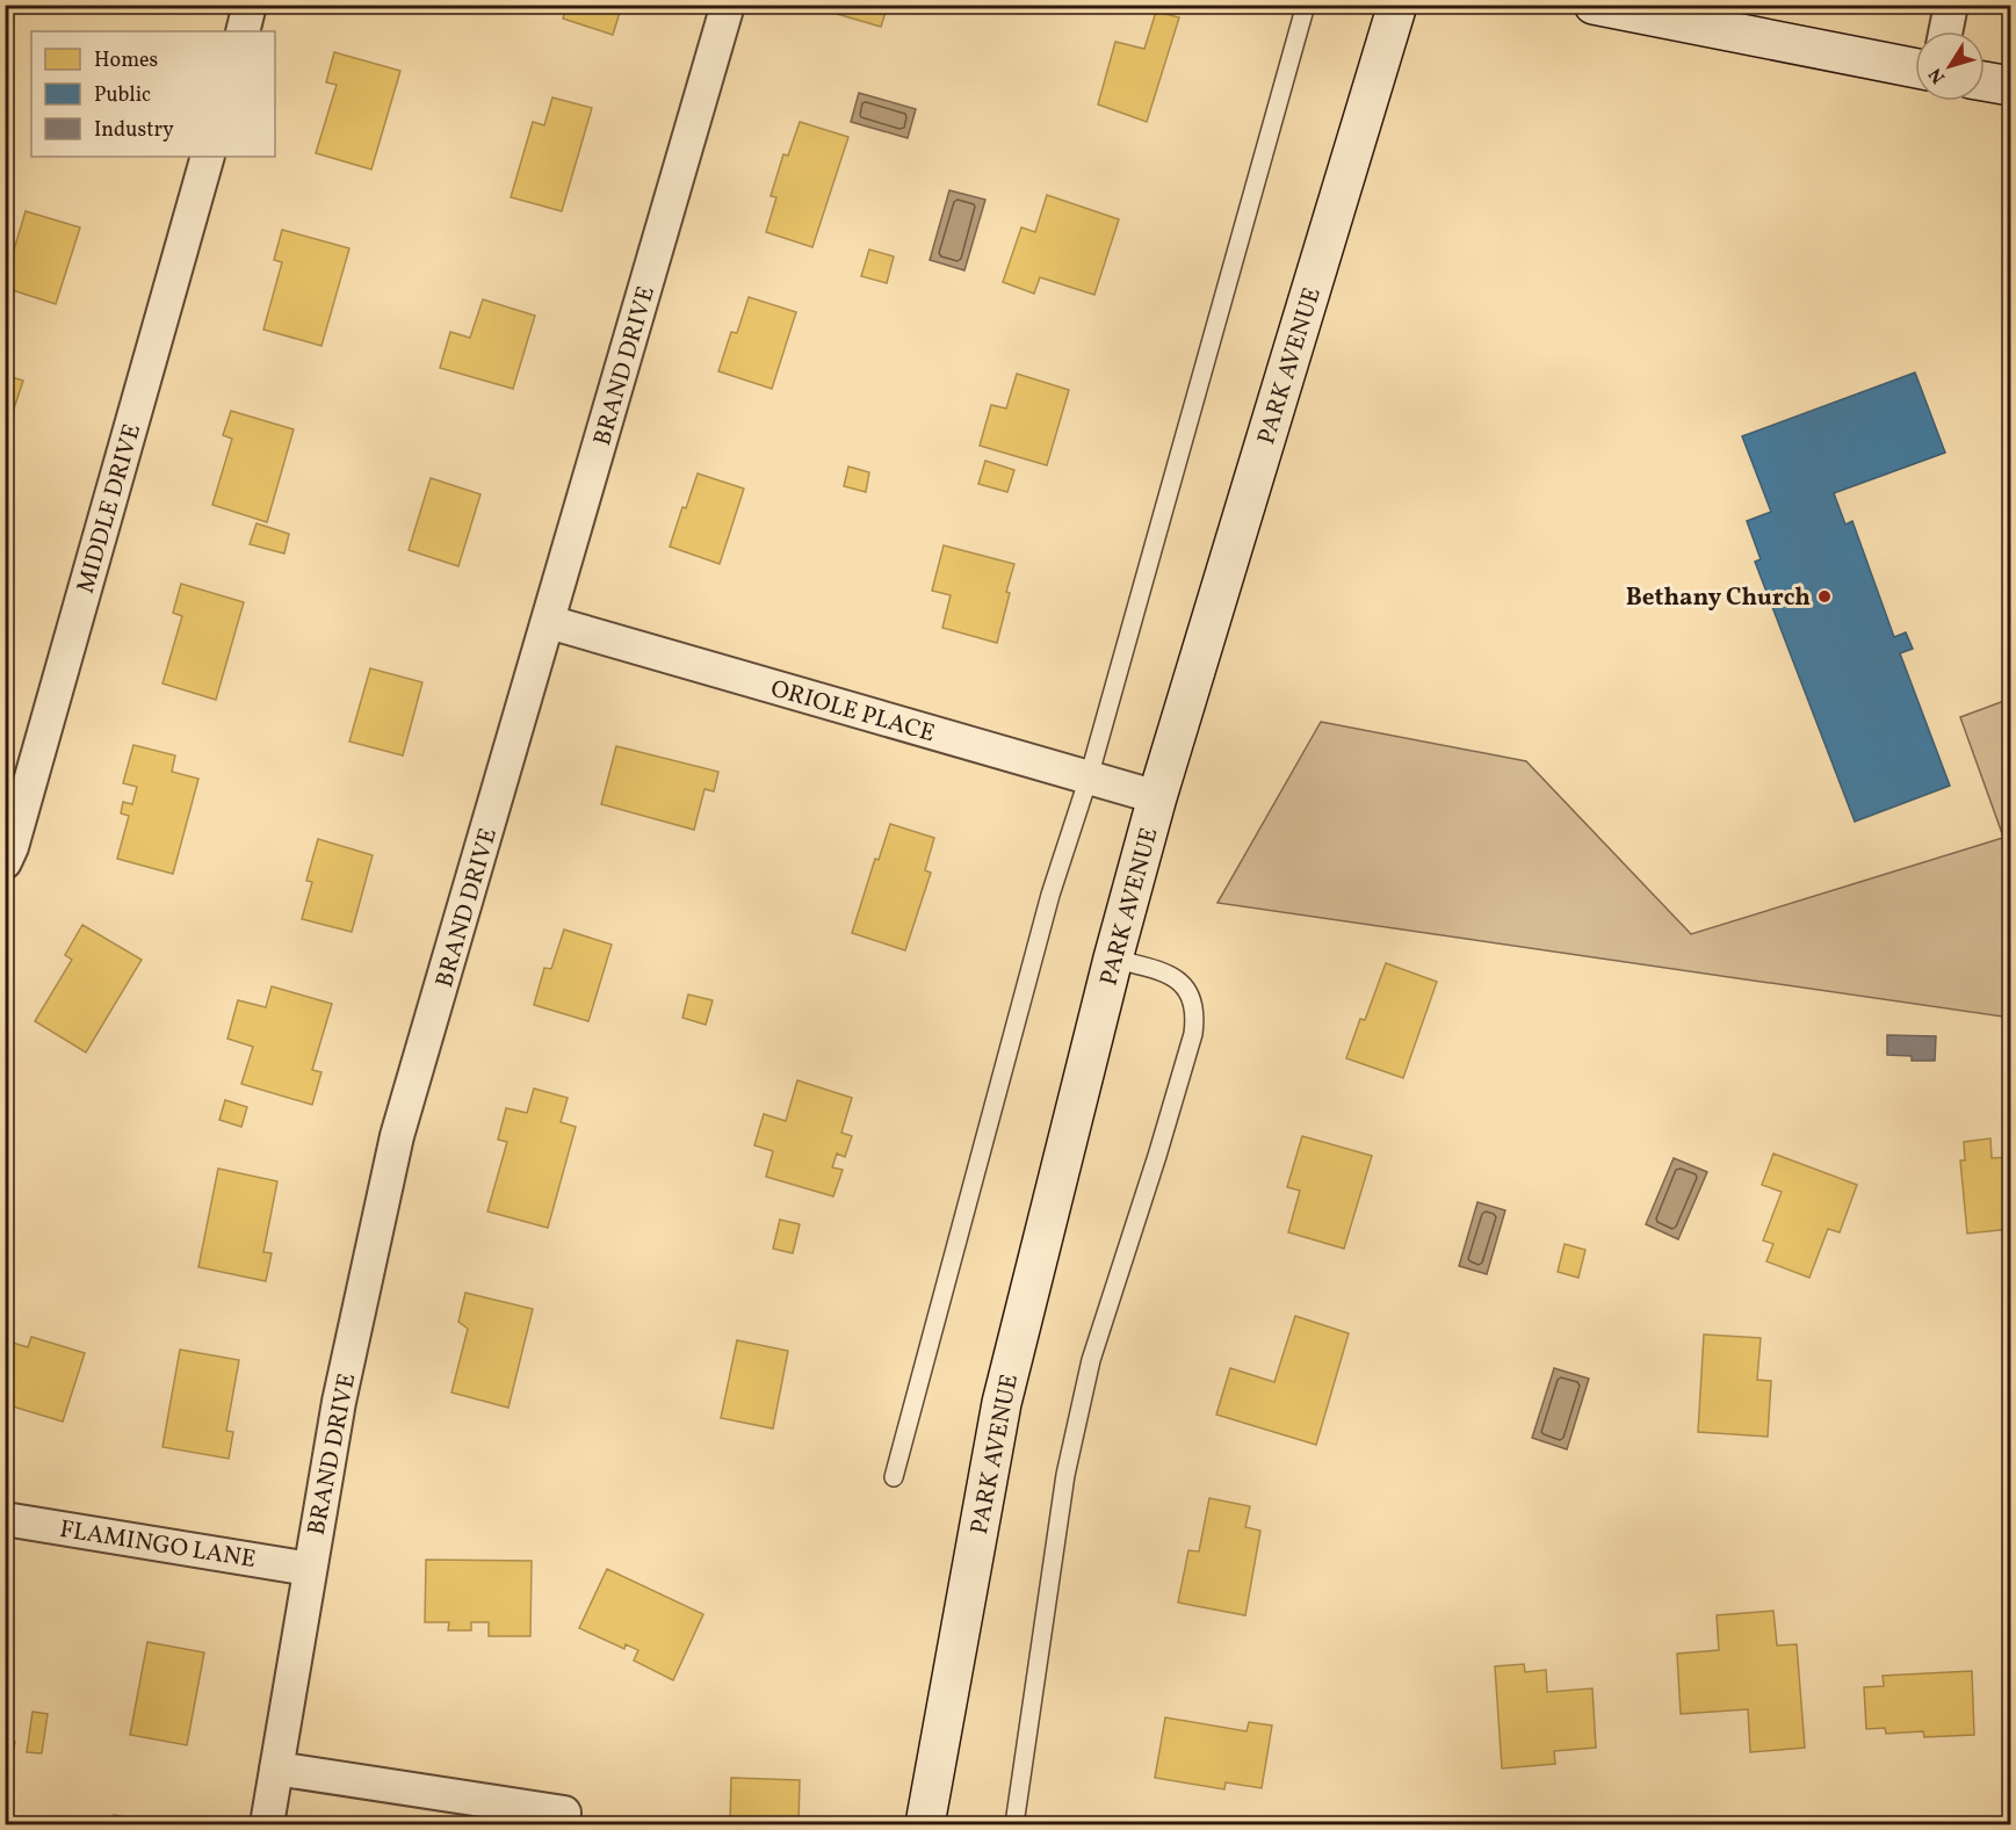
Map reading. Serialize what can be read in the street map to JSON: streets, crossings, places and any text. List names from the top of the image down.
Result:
{
  "streets": {
    "main road": ["PARK AVENUE"],
    "street": [
      "BRAND DRIVE",
      "MIDDLE DRIVE",
      "ORIOLE PLACE",
      "FLAMINGO LANE"
    ]
  },
  "crossings": [
    ["BRAND DRIVE", "ORIOLE PLACE"],
    ["BRAND DRIVE", "FLAMINGO LANE"],
    ["PARK AVENUE", "ORIOLE PLACE"]
  ],
  "places": ["Bethany Church"],
  "legend": ["Homes", "Public", "Industry"],
  "north": "bottom left"
}
